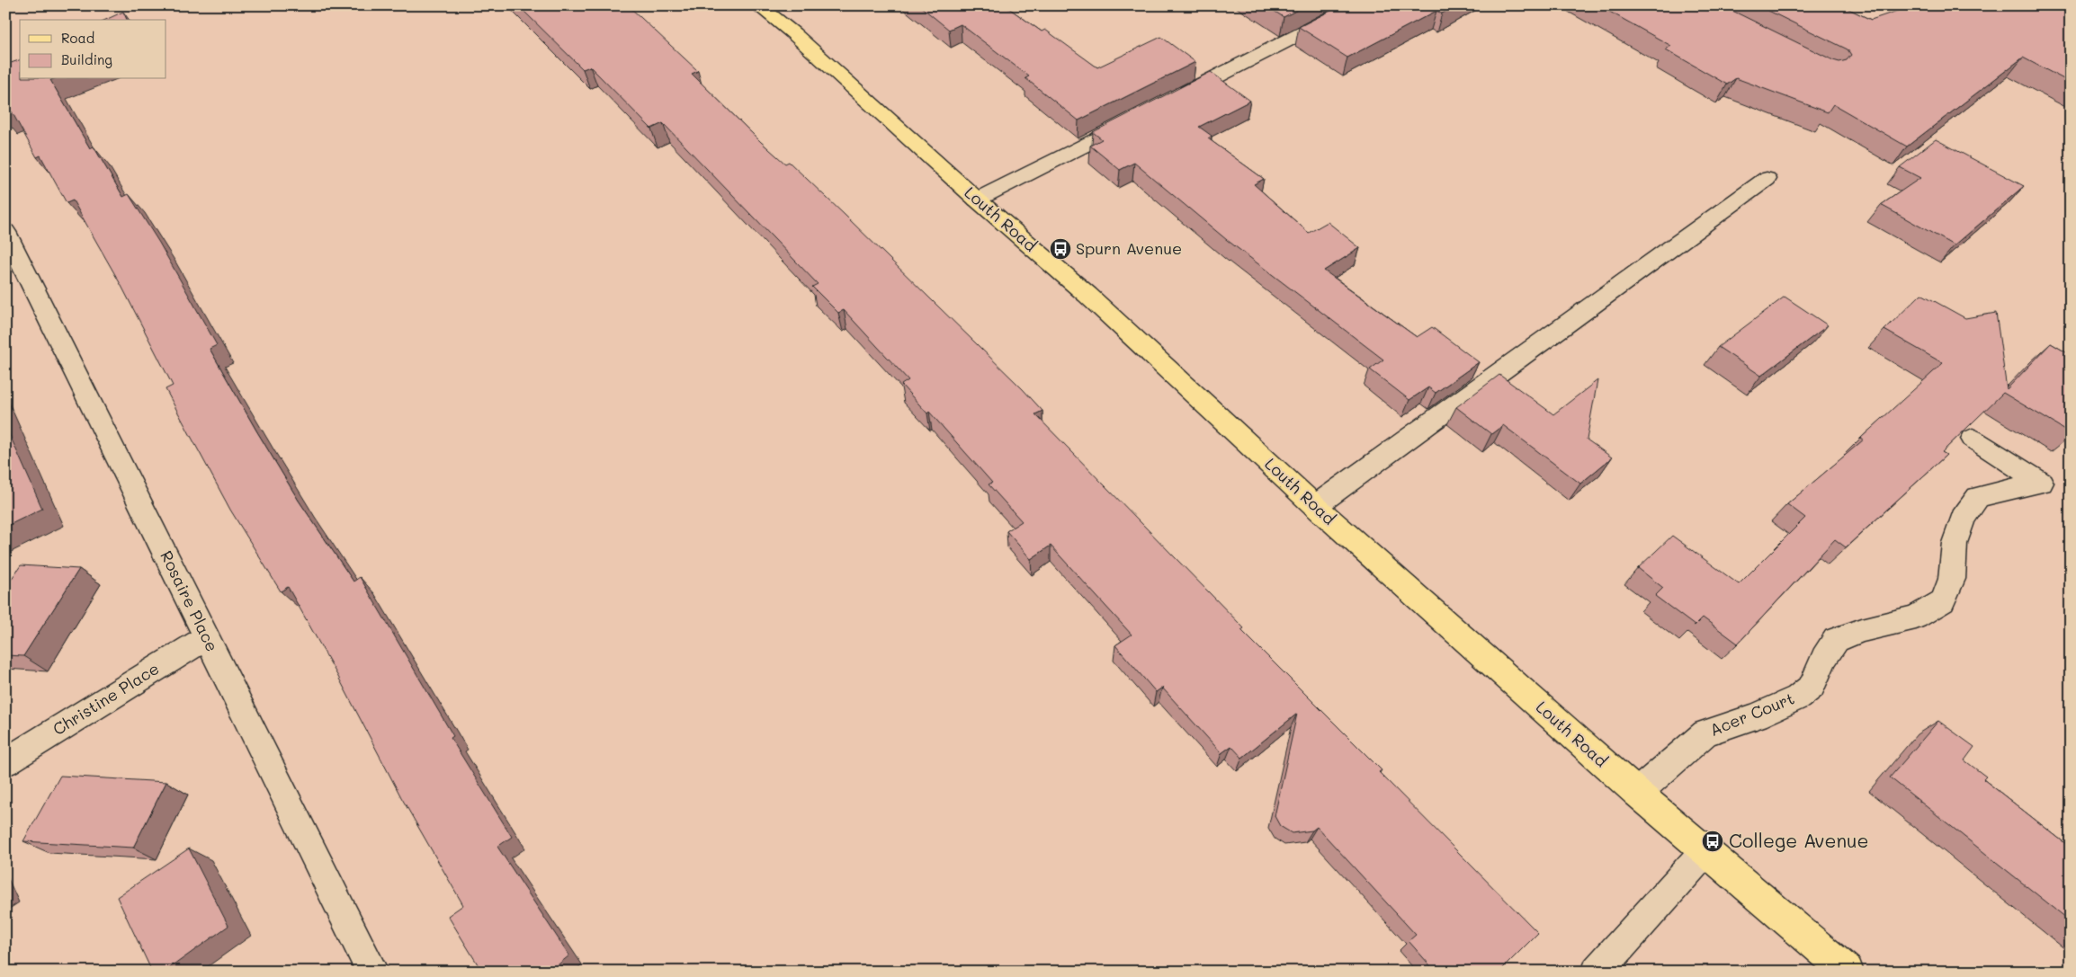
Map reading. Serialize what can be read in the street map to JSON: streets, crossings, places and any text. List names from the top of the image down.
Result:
{
  "streets": {
    "main road": ["Louth Road"],
    "street": ["Rosaire Place", "Christine Place", "Acer Court"]
  },
  "crossings": [
    ["Louth Road", "Acer Court"],
    ["Rosaire Place", "Christine Place"]
  ],
  "places": {
    "bus stop": ["Spurn Avenue", "College Avenue"]
  },
  "legend": ["Road", "Building"]
}
